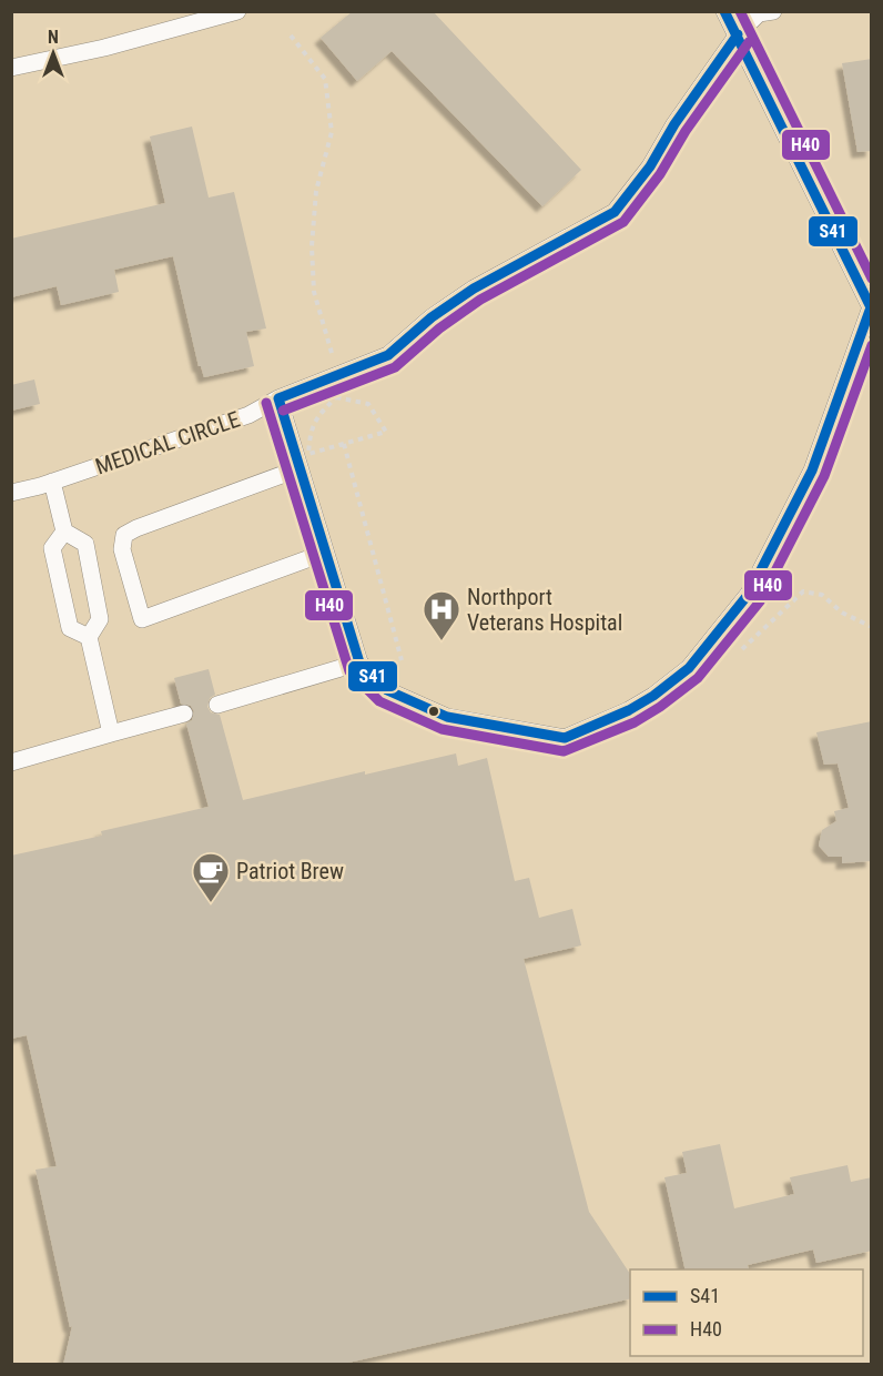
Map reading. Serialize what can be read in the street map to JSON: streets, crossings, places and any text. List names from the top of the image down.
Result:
{
  "streets": {
    "lane": ["MEDICAL CIRCLE"]
  },
  "places": {
    "hospital": ["Northport Veterans Hospital"],
    "cafe": ["Patriot Brew"]
  },
  "lines": ["transit line S41", "transit line H40"],
  "legend": ["S41", "H40"],
  "north": "top"
}
